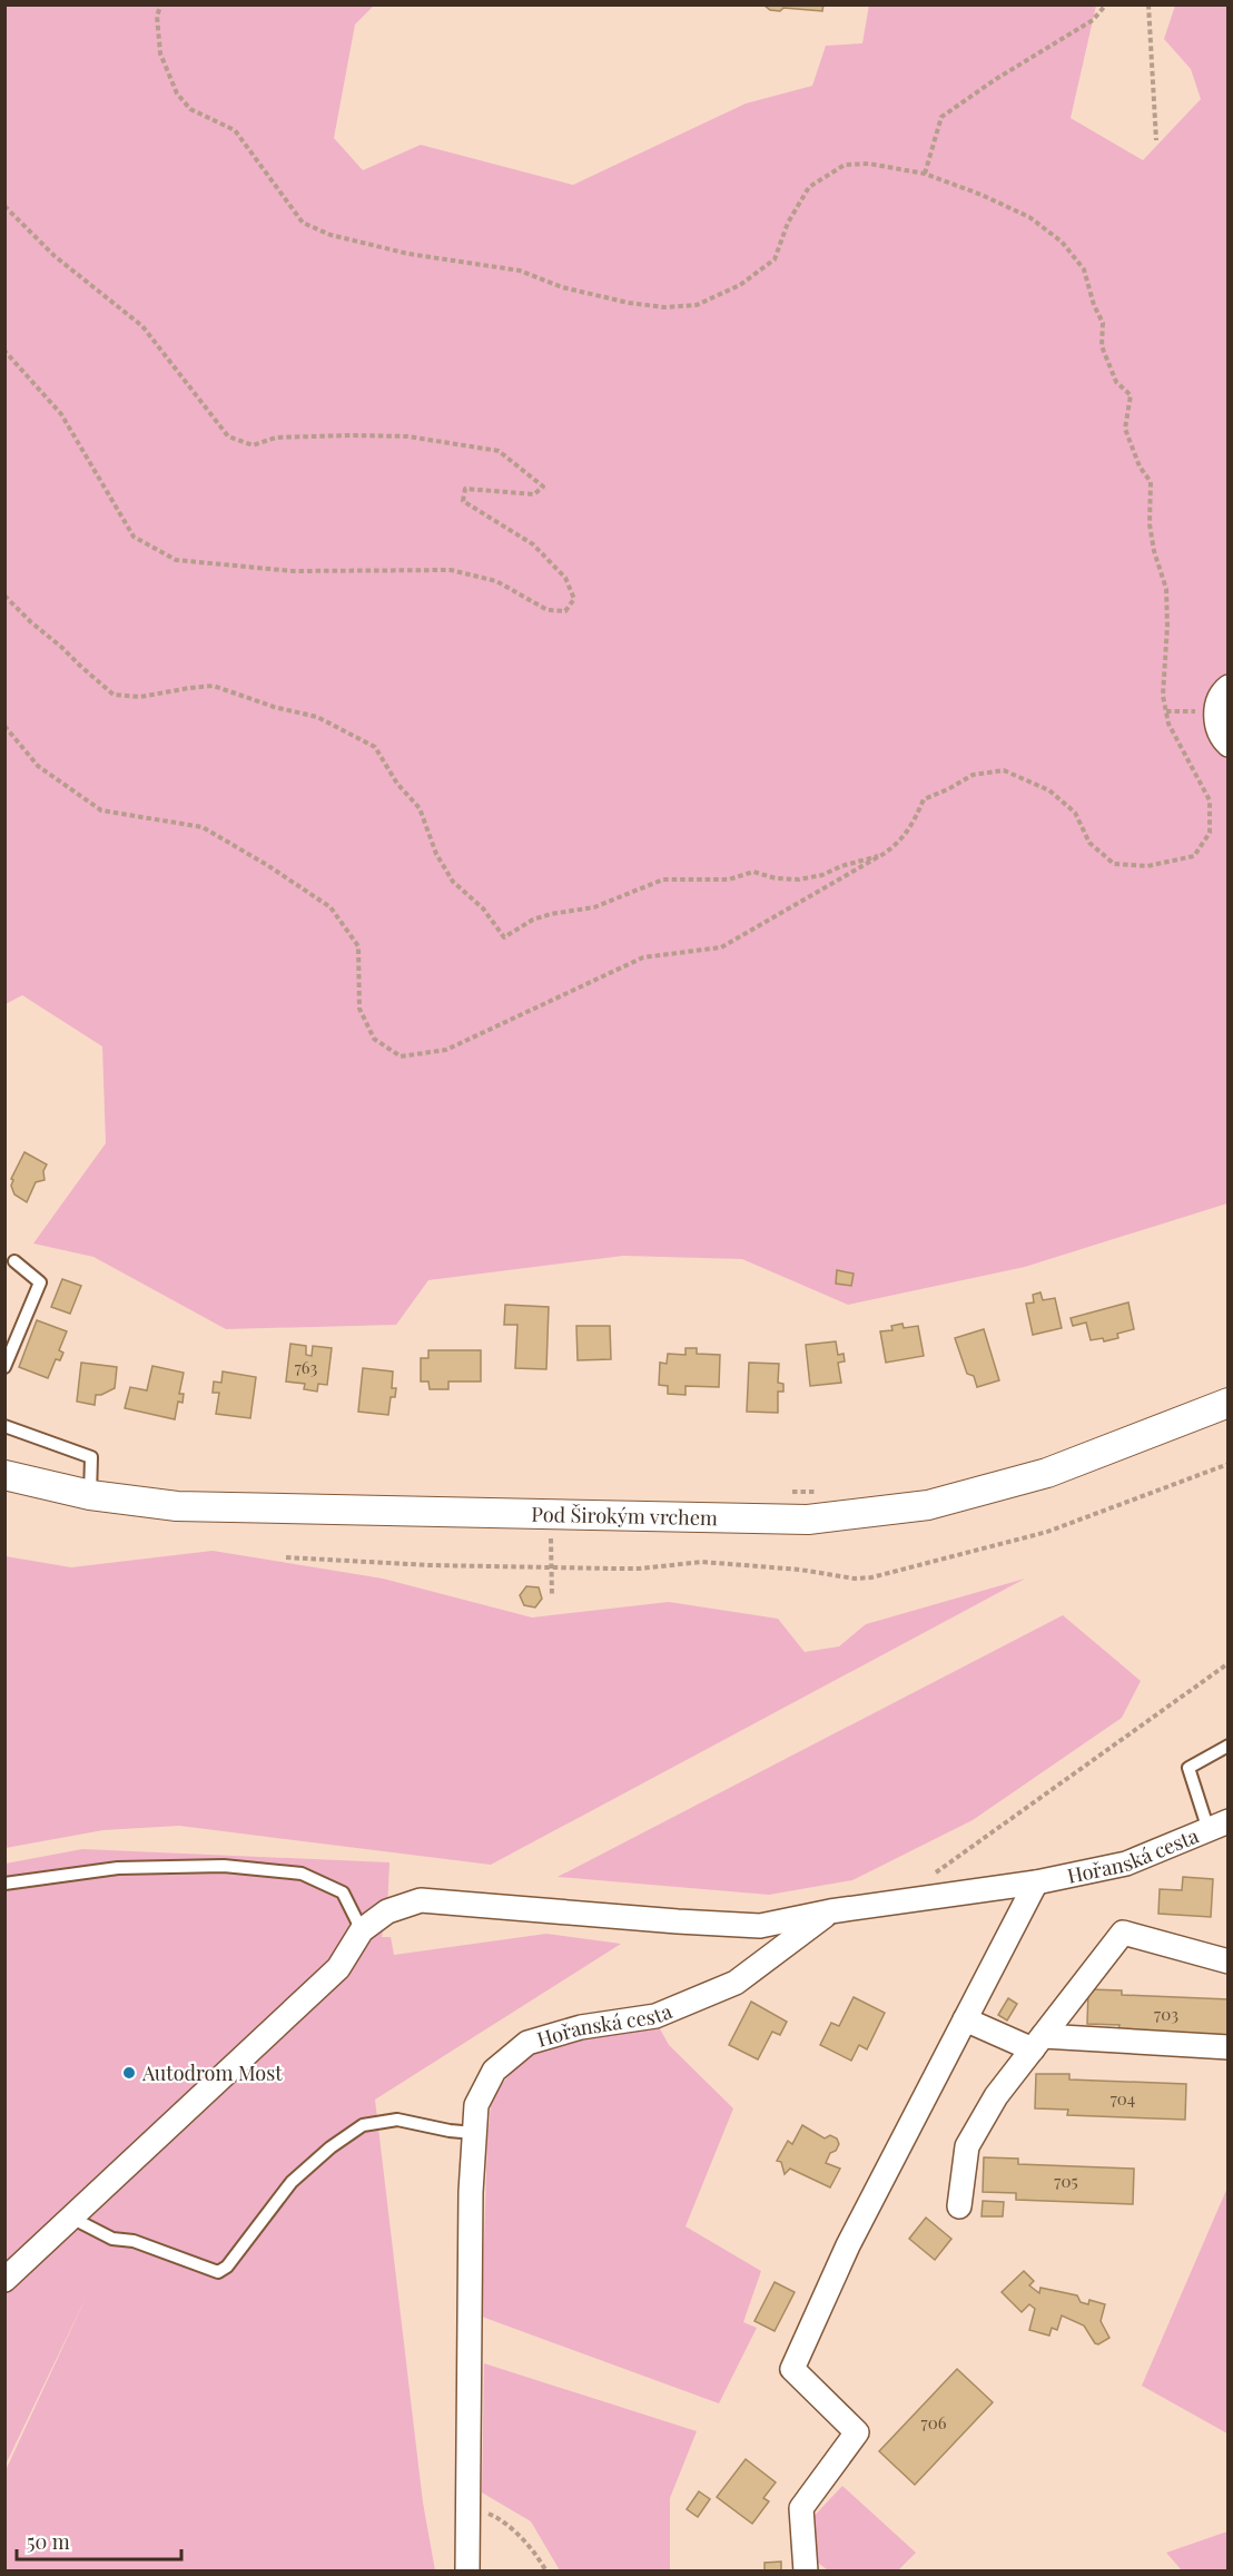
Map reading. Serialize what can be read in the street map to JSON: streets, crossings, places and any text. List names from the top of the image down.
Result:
{
  "streets": {
    "street": ["Pod Širokým vrchem", "Hořanská cesta"]
  },
  "places": ["Autodrom Most"],
  "house_numbers": [
    "763",
    "703",
    "704",
    "705",
    "706"
  ],
  "scale_bar": "50 m"
}
